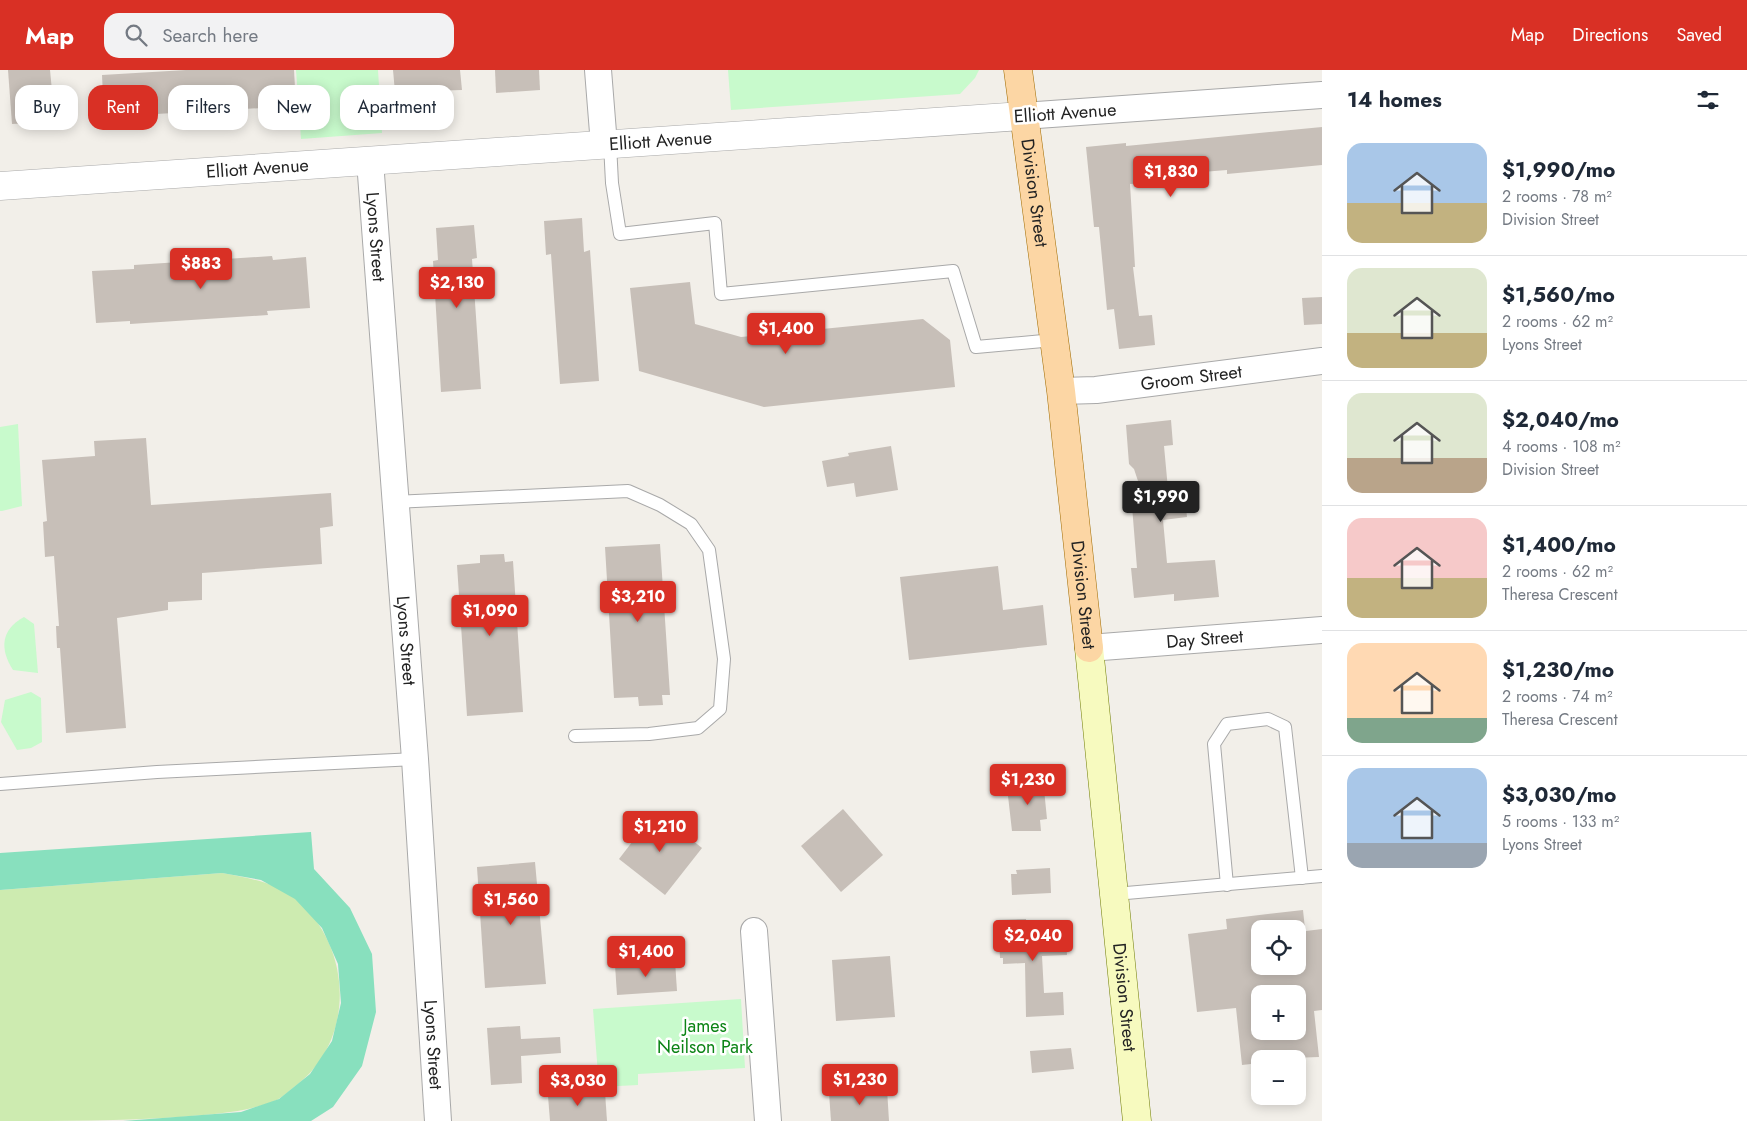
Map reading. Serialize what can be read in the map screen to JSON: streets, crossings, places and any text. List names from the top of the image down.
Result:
{
  "streets": {
    "main road": ["Division Street"],
    "street": [
      "Elliott Avenue",
      "Lyons Street",
      "Groom Street",
      "Day Street"
    ]
  },
  "crossings": [
    ["Elliott Avenue", "Division Street"],
    ["Elliott Avenue", "Lyons Street"],
    ["Division Street", "Groom Street"],
    ["Division Street", "Day Street"]
  ],
  "parks": ["James Neilson Park"],
  "page": {
    "header": "Map",
    "search": "Search here",
    "nav": ["Map", "Directions", "Saved"],
    "heading": "14 homes",
    "chip": [
      "Buy",
      "Rent",
      "Filters",
      "New",
      "Apartment"
    ],
    "list": [
      {
        "name": "$1,990/mo",
        "note": "2 rooms · 78 m² · Division Street"
      },
      {
        "name": "$1,560/mo",
        "note": "2 rooms · 62 m² · Lyons Street"
      },
      {
        "name": "$2,040/mo",
        "note": "4 rooms · 108 m² · Division Street"
      },
      {
        "name": "$1,400/mo",
        "note": "2 rooms · 62 m² · Theresa Crescent"
      },
      {
        "name": "$1,230/mo",
        "note": "2 rooms · 74 m² · Theresa Crescent"
      },
      {
        "name": "$3,030/mo",
        "note": "5 rooms · 133 m² · Lyons Street"
      }
    ],
    "price": [
      "$1,830",
      "$883",
      "$2,130",
      "$1,400",
      "$1,990",
      "$3,210",
      "$1,090",
      "$1,230",
      "$1,210",
      "$1,560",
      "$2,040",
      "$1,400",
      "$1,230",
      "$3,030"
    ],
    "map_buttons": ["+", "−"]
  }
}
